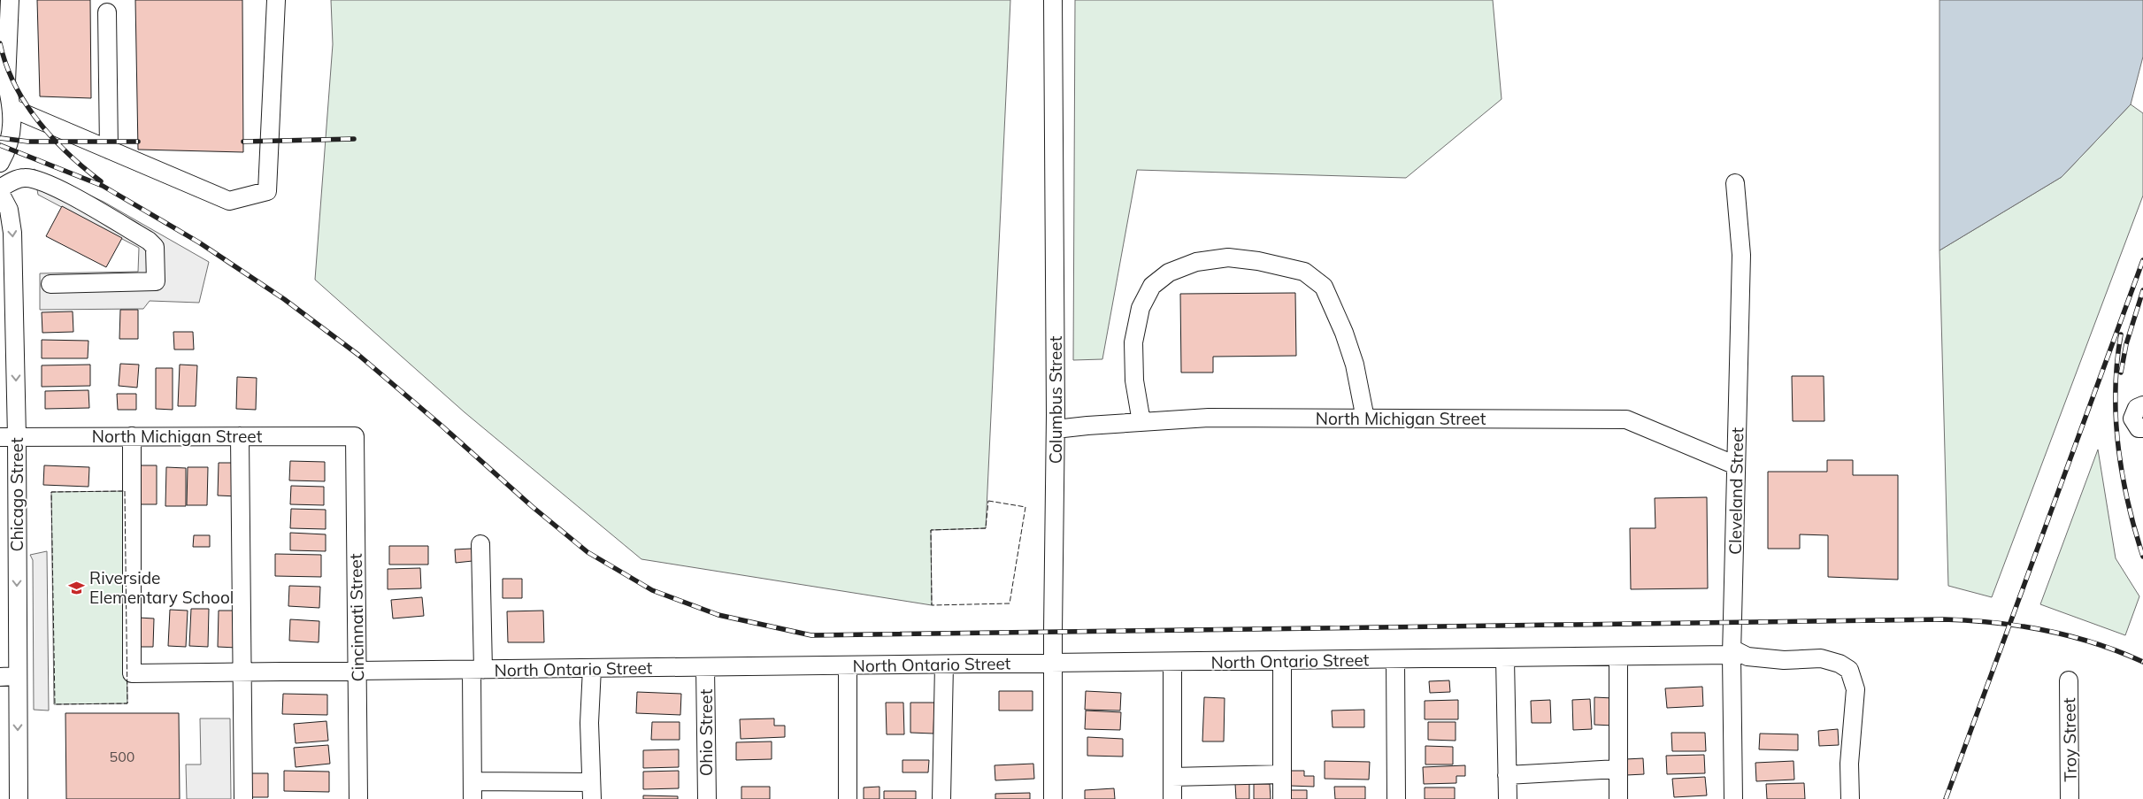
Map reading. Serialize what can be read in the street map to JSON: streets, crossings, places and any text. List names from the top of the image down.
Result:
{
  "streets": {
    "street": [
      "Columbus Street",
      "North Michigan Street",
      "Cleveland Street",
      "Chicago Street",
      "Cincinnati Street",
      "North Ontario Street",
      "Ohio Street",
      "Troy Street"
    ]
  },
  "crossings": [
    ["Columbus Street", "North Michigan Street"],
    ["Columbus Street", "North Ontario Street"],
    ["North Michigan Street", "Cleveland Street"],
    ["North Michigan Street", "Chicago Street"],
    ["North Michigan Street", "Cincinnati Street"],
    ["North Michigan Street", "North Ontario Street"],
    ["Cleveland Street", "North Ontario Street"],
    ["Cincinnati Street", "North Ontario Street"],
    ["North Ontario Street", "Ohio Street"]
  ],
  "one_way": ["Chicago Street"],
  "places": {
    "school or university": ["Riverside Elementary School"]
  },
  "house_numbers": ["500"]
}
